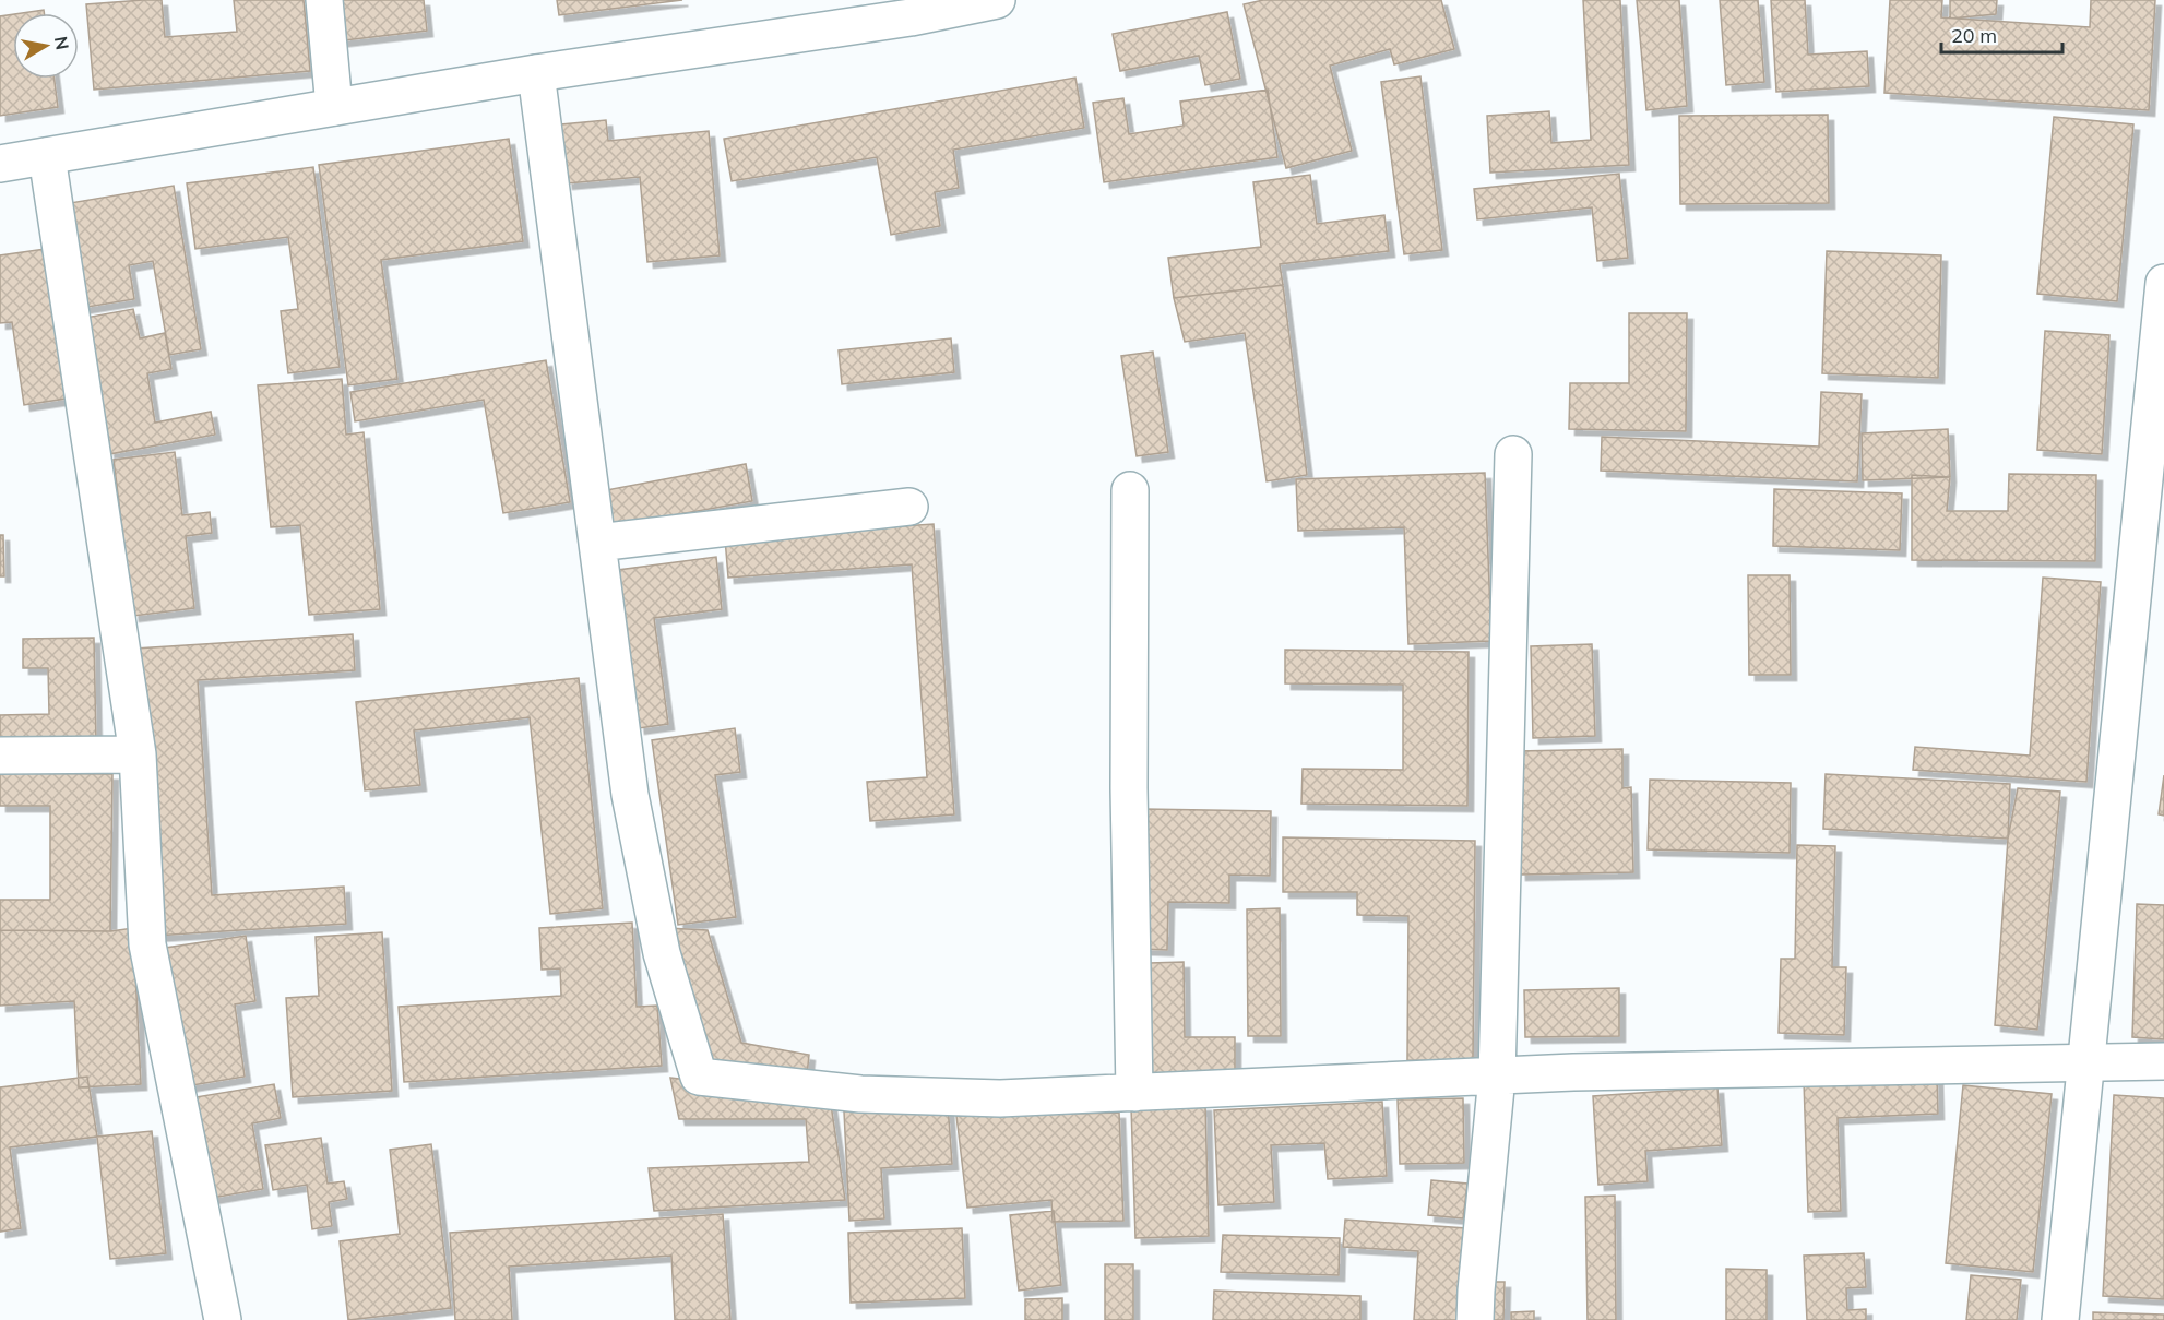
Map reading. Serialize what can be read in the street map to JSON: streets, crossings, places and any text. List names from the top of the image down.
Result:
{
  "scale_bar": "20 m",
  "north": "right"
}
